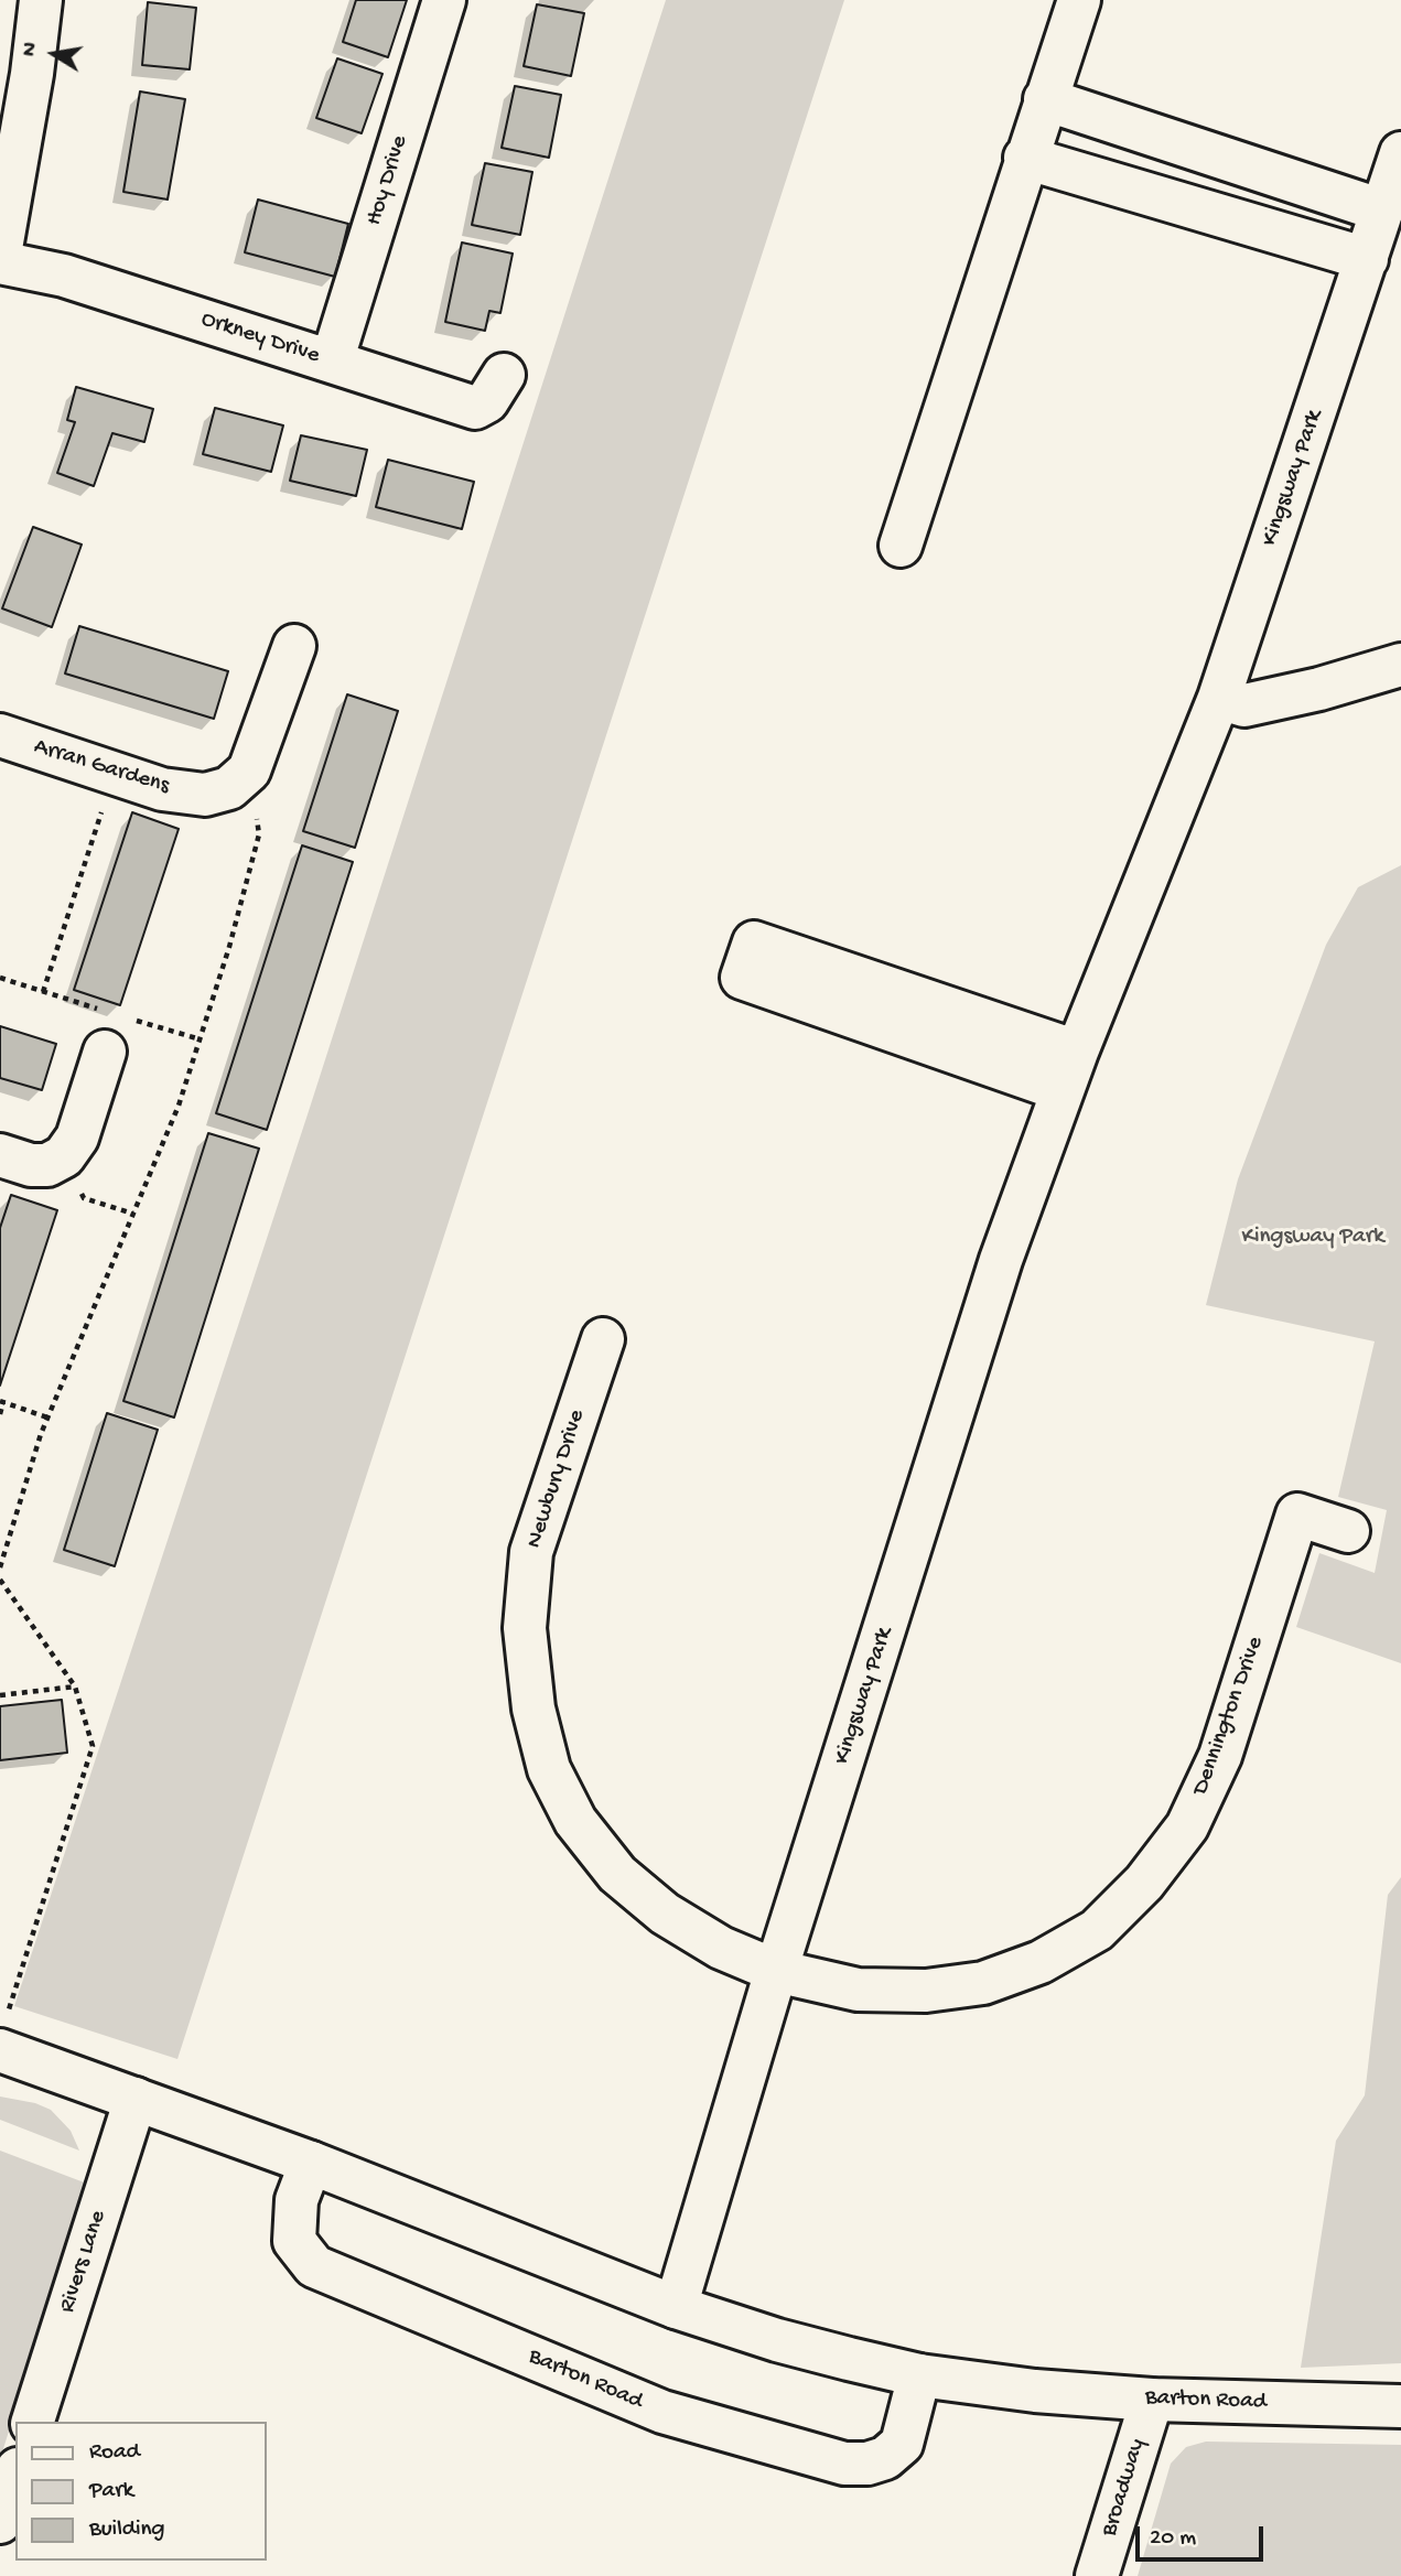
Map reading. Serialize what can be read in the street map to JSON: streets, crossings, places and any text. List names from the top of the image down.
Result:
{
  "streets": {
    "street": [
      "Hoy Drive",
      "Orkney Drive",
      "Kingsway Park",
      "Arran Gardens",
      "Newbury Drive",
      "Dennington Drive",
      "Rivers Lane",
      "Barton Road",
      "Broadway"
    ]
  },
  "crossings": [
    ["Hoy Drive", "Orkney Drive"],
    ["Kingsway Park", "Newbury Drive"],
    ["Kingsway Park", "Dennington Drive"],
    ["Kingsway Park", "Barton Road"],
    ["Newbury Drive", "Dennington Drive"],
    ["Rivers Lane", "Barton Road"],
    ["Barton Road", "Broadway"]
  ],
  "parks": ["Kingsway Park"],
  "legend": ["Road", "Park", "Building"],
  "scale_bar": "20 m",
  "north": "left"
}
